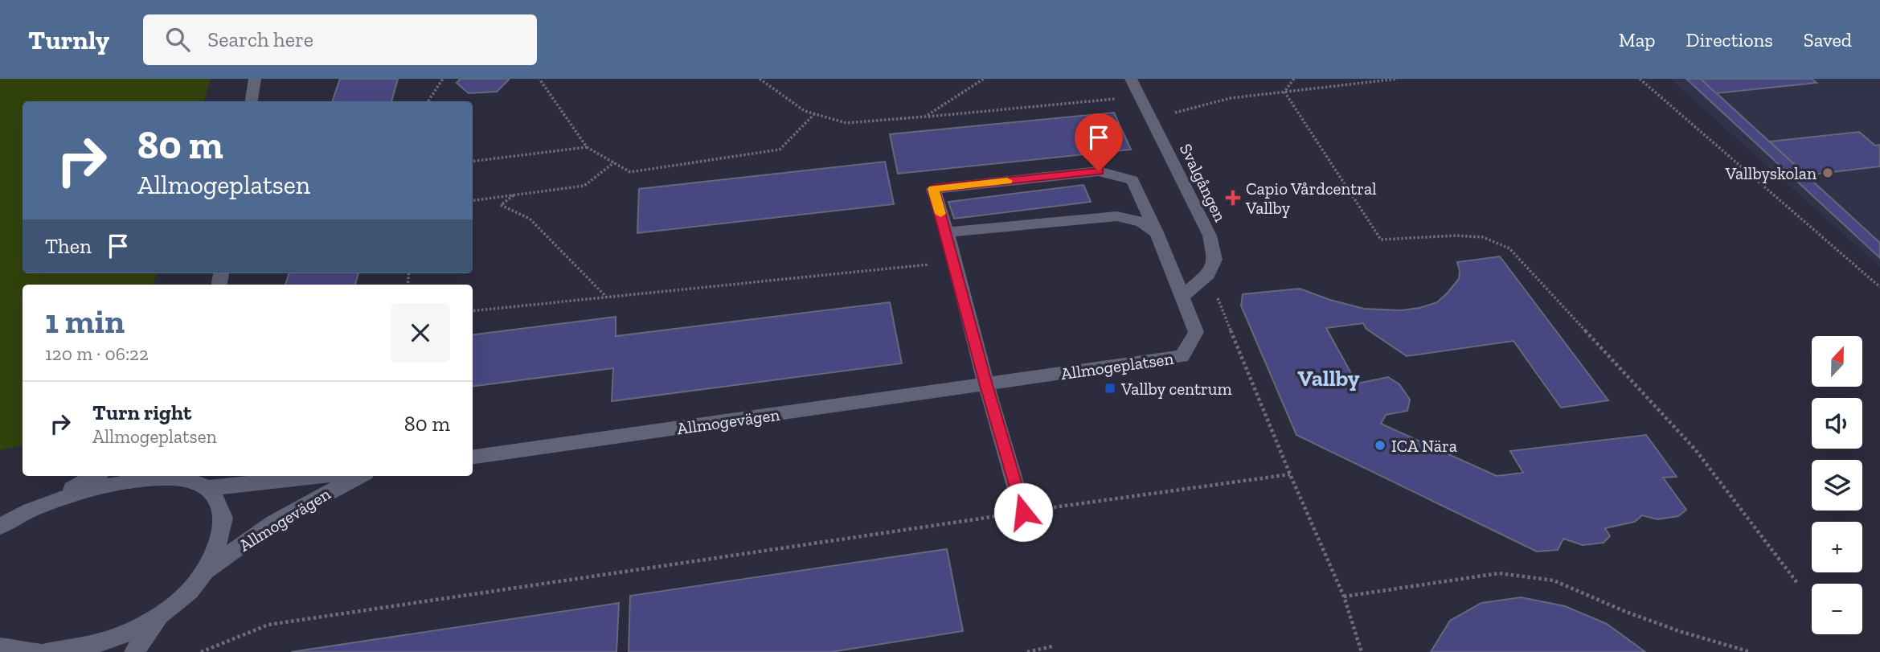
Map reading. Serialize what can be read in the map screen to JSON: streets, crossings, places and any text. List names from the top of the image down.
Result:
{
  "streets": {
    "street": ["Svalgången", "Allmogeplatsen", "Allmogevägen"]
  },
  "crossings": [
    ["Svalgången", "Allmogeplatsen"],
    ["Allmogeplatsen", "Allmogevägen"]
  ],
  "districts": ["Vallby"],
  "places": {
    "other": ["Vallbyskolan", "ICA Nära"],
    "health": ["Capio Vårdcentral Vallby"],
    "transit": ["Vallby centrum"]
  },
  "north": "top",
  "page": {
    "header": "Turnly",
    "search": "Search here",
    "nav": ["Map", "Directions", "Saved"],
    "turn": ["80 m", "Allmogeplatsen"],
    "then": "Then",
    "heading": ["1 min", "120 m · 06:22"],
    "map_buttons": ["+", "−"],
    "list": [
      {
        "name": "Turn right",
        "note": "Allmogeplatsen",
        "value": "80 m"
      }
    ]
  }
}
